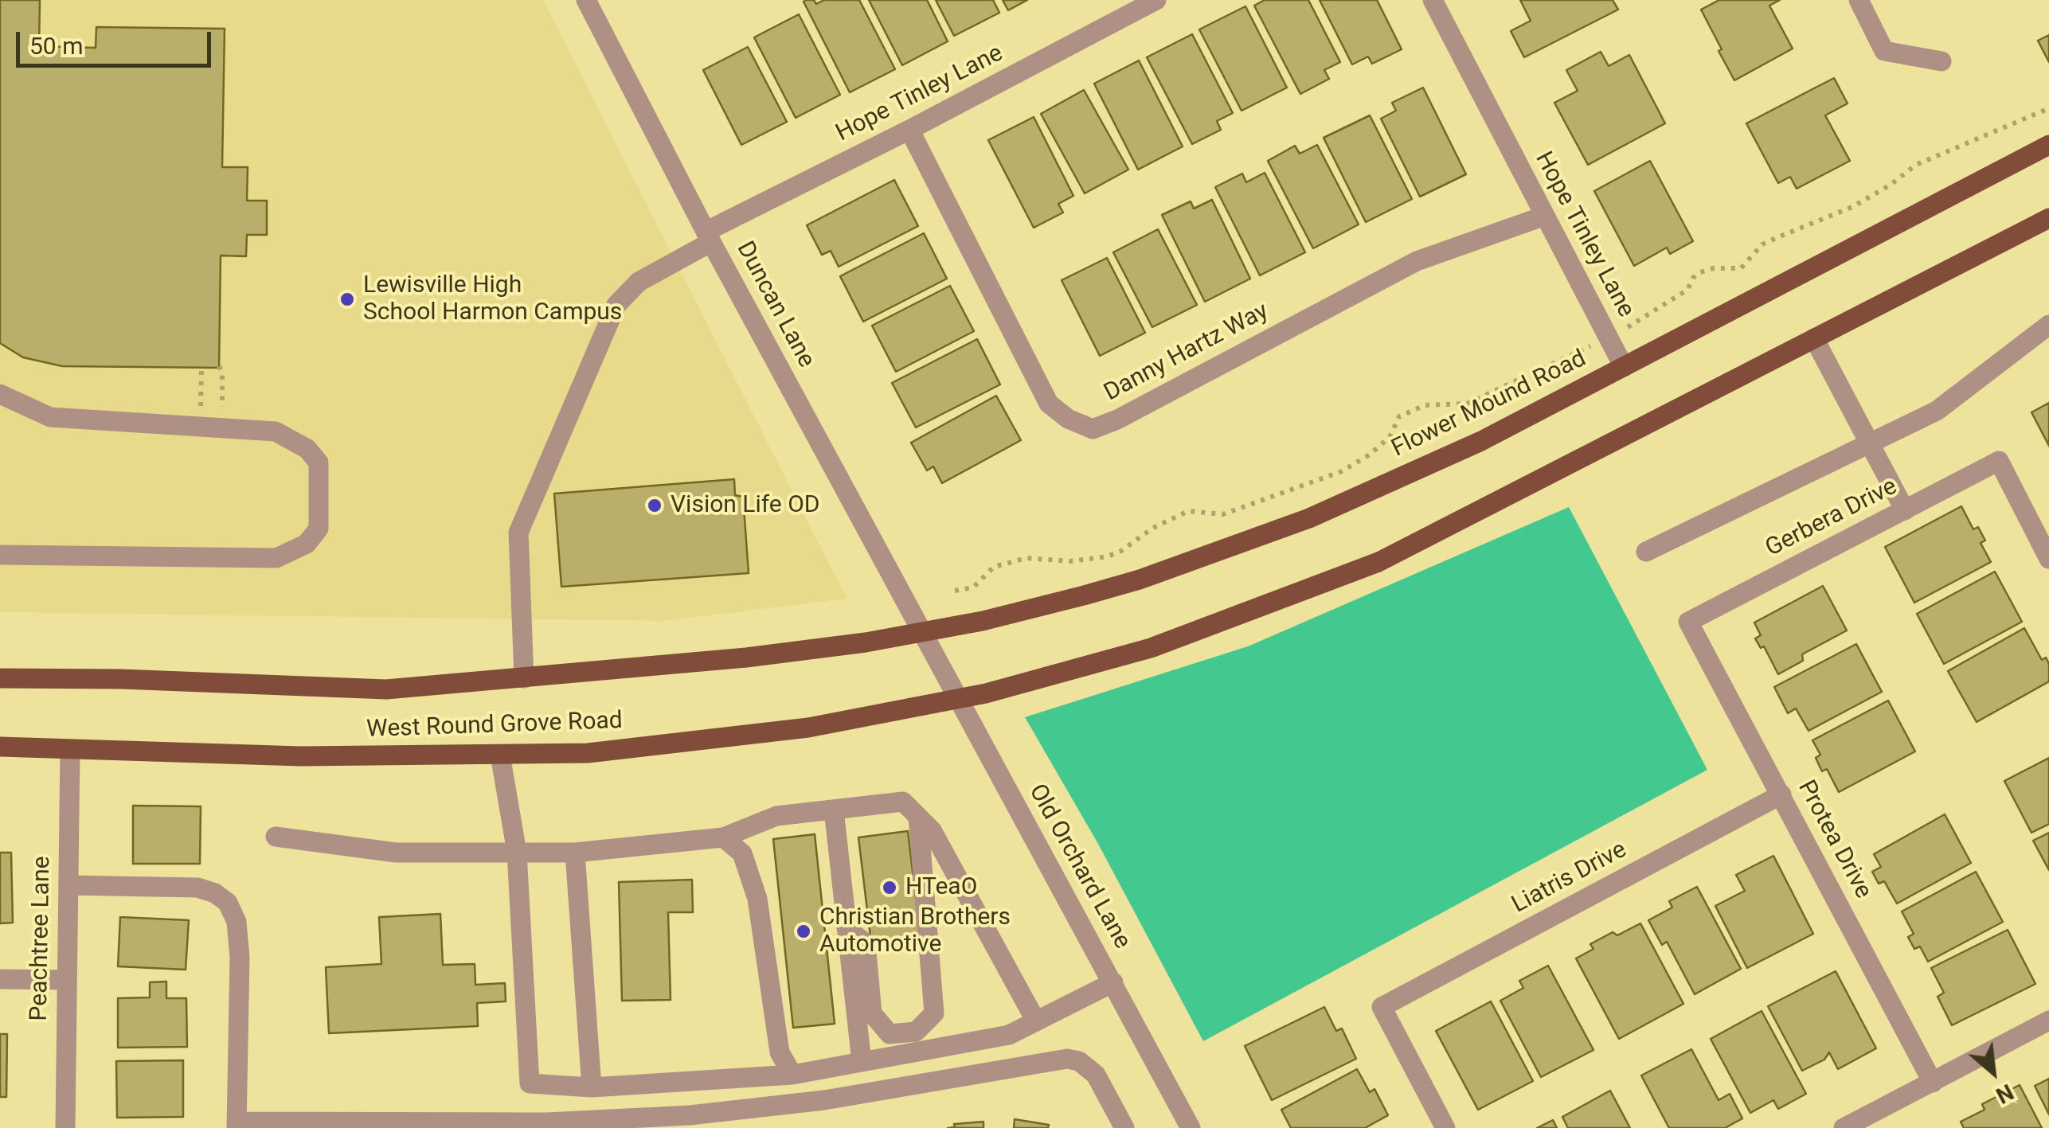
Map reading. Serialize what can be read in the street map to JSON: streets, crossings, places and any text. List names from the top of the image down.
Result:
{
  "streets": {
    "main road": ["Flower Mound Road", "West Round Grove Road"],
    "street": [
      "Hope Tinley Lane",
      "Duncan Lane",
      "Danny Hartz Way",
      "Gerbera Drive",
      "Protea Drive",
      "Old Orchard Lane",
      "Liatris Drive",
      "Peachtree Lane"
    ]
  },
  "crossings": [
    ["Hope Tinley Lane", "Duncan Lane"],
    ["Hope Tinley Lane", "Danny Hartz Way"],
    ["Hope Tinley Lane", "Flower Mound Road"],
    ["Hope Tinley Lane", "West Round Grove Road"],
    ["Duncan Lane", "Flower Mound Road"],
    ["Duncan Lane", "West Round Grove Road"],
    ["Duncan Lane", "Old Orchard Lane"],
    ["Flower Mound Road", "West Round Grove Road"],
    ["Flower Mound Road", "Old Orchard Lane"],
    ["Gerbera Drive", "Protea Drive"],
    ["West Round Grove Road", "Old Orchard Lane"],
    ["West Round Grove Road", "Peachtree Lane"],
    ["Protea Drive", "Liatris Drive"]
  ],
  "places": [
    "Lewisville High School Harmon Campus",
    "Vision Life OD",
    "HTeaO",
    "Christian Brothers Automotive"
  ],
  "scale_bar": "50 m",
  "north": "bottom right"
}
